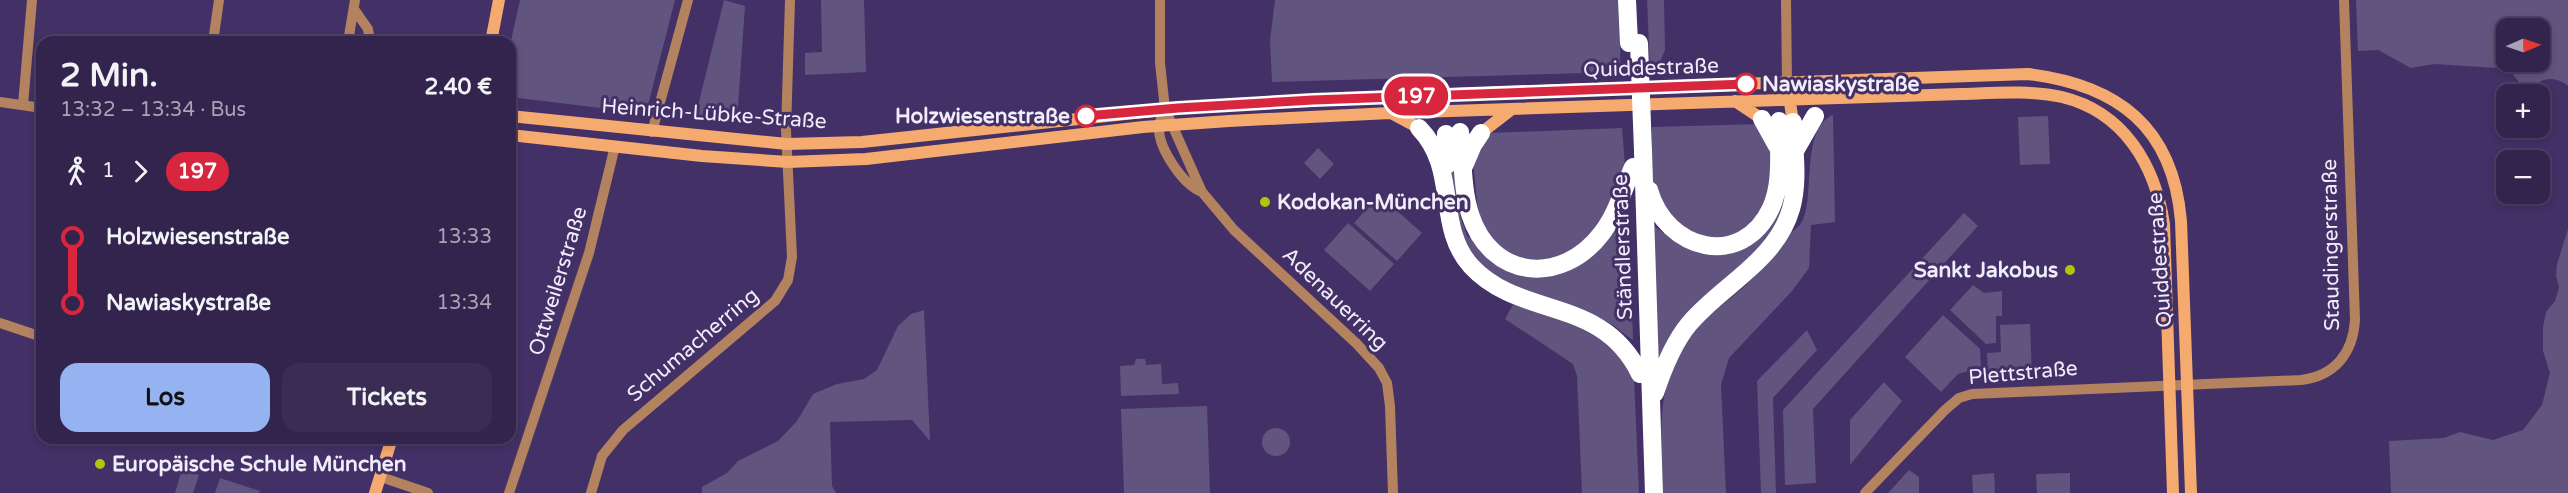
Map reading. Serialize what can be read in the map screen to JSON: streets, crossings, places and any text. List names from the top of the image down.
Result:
{
  "streets": {
    "highway": ["Ständlerstraße"],
    "main road": ["Quiddestraße", "Heinrich-Lübke-Straße"],
    "street": [
      "Staudingerstraße",
      "Ottweilerstraße",
      "Adenauerring",
      "Schumacherring",
      "Plettstraße"
    ]
  },
  "crossings": [
    ["Quiddestraße", "Heinrich-Lübke-Straße"],
    ["Quiddestraße", "Staudingerstraße"],
    ["Quiddestraße", "Adenauerring"],
    ["Quiddestraße", "Plettstraße"],
    ["Heinrich-Lübke-Straße", "Ottweilerstraße"],
    ["Heinrich-Lübke-Straße", "Adenauerring"],
    ["Heinrich-Lübke-Straße", "Schumacherring"],
    ["Staudingerstraße", "Plettstraße"]
  ],
  "places": [
    "Nawiaskystraße",
    "Holzwiesenstraße",
    "Kodokan-München",
    "Sankt Jakobus",
    "Europäische Schule München"
  ],
  "lines": ["bus line 197"],
  "north": "right",
  "page": {
    "on_map": "197",
    "map_buttons": ["+", "−"],
    "heading": ["2 Min.", "13:32 – 13:34 · Bus", "2.40 €"],
    "legs": ["1", "197"],
    "list": [
      {
        "name": "Holzwiesenstraße",
        "value": "13:33"
      },
      {
        "name": "Nawiaskystraße",
        "value": "13:34"
      }
    ],
    "buttons": ["Los", "Tickets"]
  }
}
